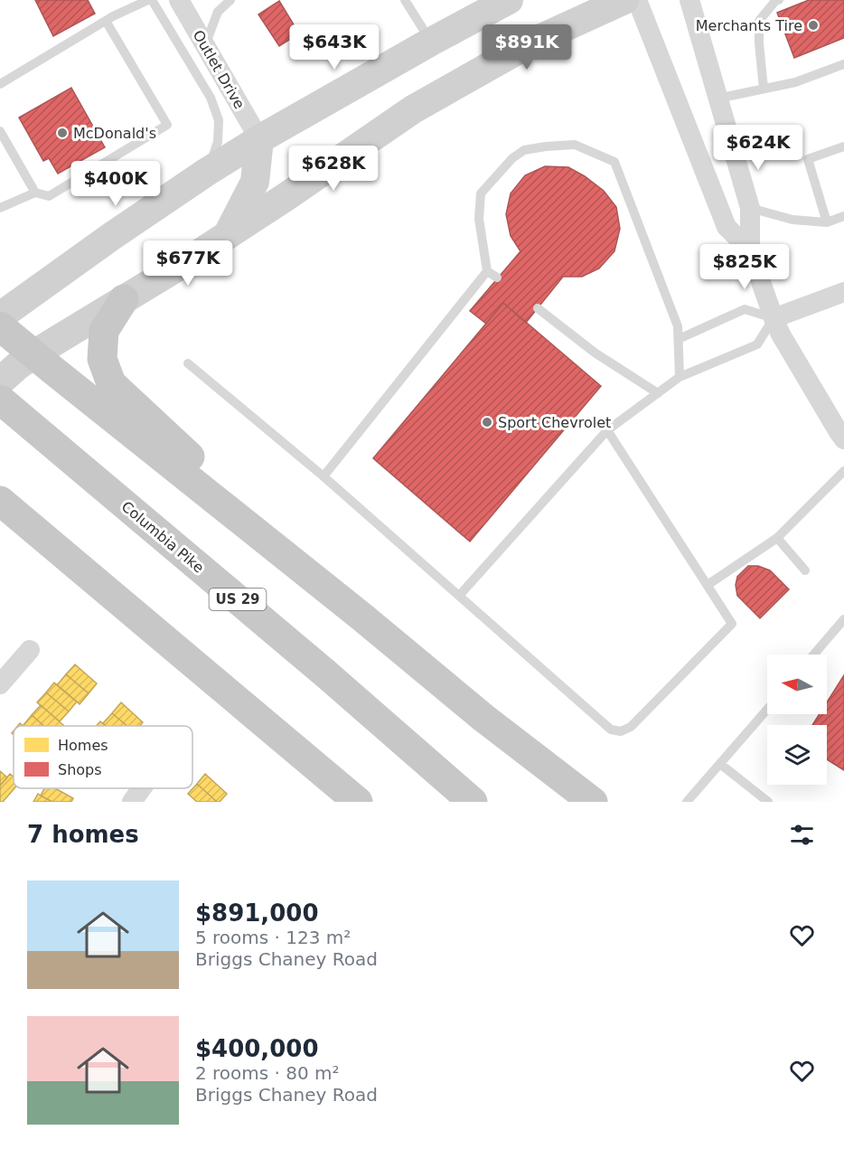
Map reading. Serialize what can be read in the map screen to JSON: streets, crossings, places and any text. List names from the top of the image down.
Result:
{
  "streets": {
    "highway": ["Columbia Pike", "US 29"],
    "street": ["Outlet Drive"]
  },
  "places": ["Merchants Tire", "McDonald's", "Sport Chevrolet"],
  "legend": ["Homes", "Shops"],
  "north": "left",
  "page": {
    "price": [
      "$643K",
      "$891K",
      "$624K",
      "$628K",
      "$400K",
      "$677K",
      "$825K"
    ],
    "heading": "7 homes",
    "list": [
      {
        "name": "$891,000",
        "note": "5 rooms · 123 m² · Briggs Chaney Road"
      },
      {
        "name": "$400,000",
        "note": "2 rooms · 80 m² · Briggs Chaney Road"
      }
    ]
  }
}
